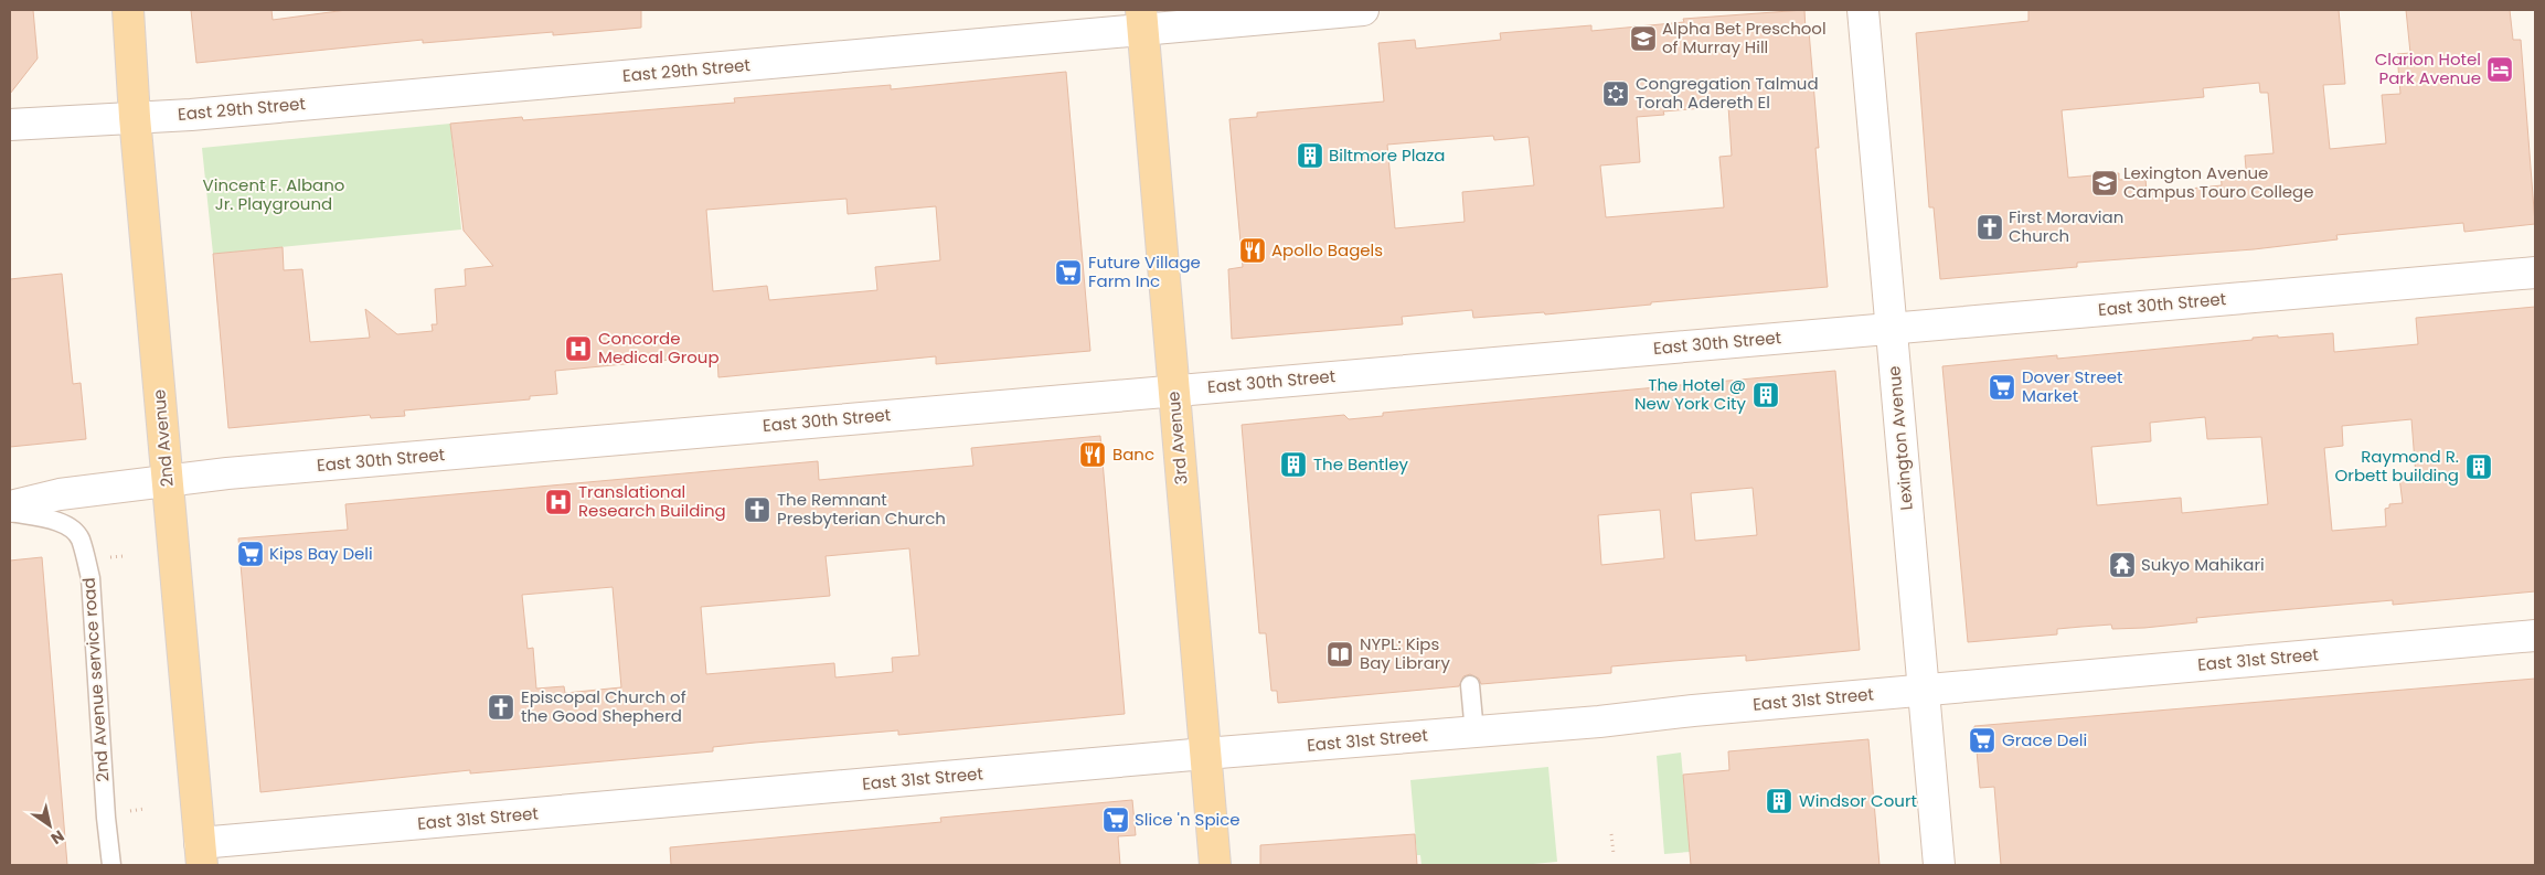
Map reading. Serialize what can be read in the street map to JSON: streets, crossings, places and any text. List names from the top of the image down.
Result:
{
  "streets": {
    "main road": ["2nd Avenue", "3rd Avenue"],
    "street": [
      "East 29th Street",
      "East 30th Street",
      "Lexington Avenue",
      "East 31st Street"
    ],
    "lane": ["2nd Avenue service road"]
  },
  "crossings": [
    ["East 29th Street", "2nd Avenue"],
    ["East 29th Street", "3rd Avenue"],
    ["East 30th Street", "2nd Avenue"],
    ["East 30th Street", "3rd Avenue"],
    ["East 30th Street", "Lexington Avenue"],
    ["2nd Avenue", "East 31st Street"],
    ["3rd Avenue", "East 31st Street"],
    ["Lexington Avenue", "East 31st Street"]
  ],
  "parks": ["Vincent F. Albano Jr. Playground"],
  "places": {
    "school or university": ["Alpha Bet Preschool of Murray Hill", "Lexington Avenue Campus Touro College"],
    "hotel": ["Clarion Hotel Park Avenue"],
    "synagogue": ["Congregation Talmud Torah Adereth El"],
    "building": [
      "Biltmore Plaza",
      "The Hotel @ New York City",
      "The Bentley",
      "Raymond R. Orbett building",
      "Windsor Court"
    ],
    "church": ["First Moravian Church", "The Remnant Presbyterian Church", "Episcopal Church of the Good Shepherd"],
    "restaurant": ["Apollo Bagels", "Banc"],
    "supermarket": [
      "Future Village Farm Inc",
      "Dover Street Market",
      "Kips Bay Deli",
      "Grace Deli",
      "Slice 'n Spice"
    ],
    "hospital": ["Concorde Medical Group", "Translational Research Building"],
    "temple": ["Sukyo Mahikari"],
    "library": ["NYPL: Kips Bay Library"]
  },
  "north": "bottom right"
}
